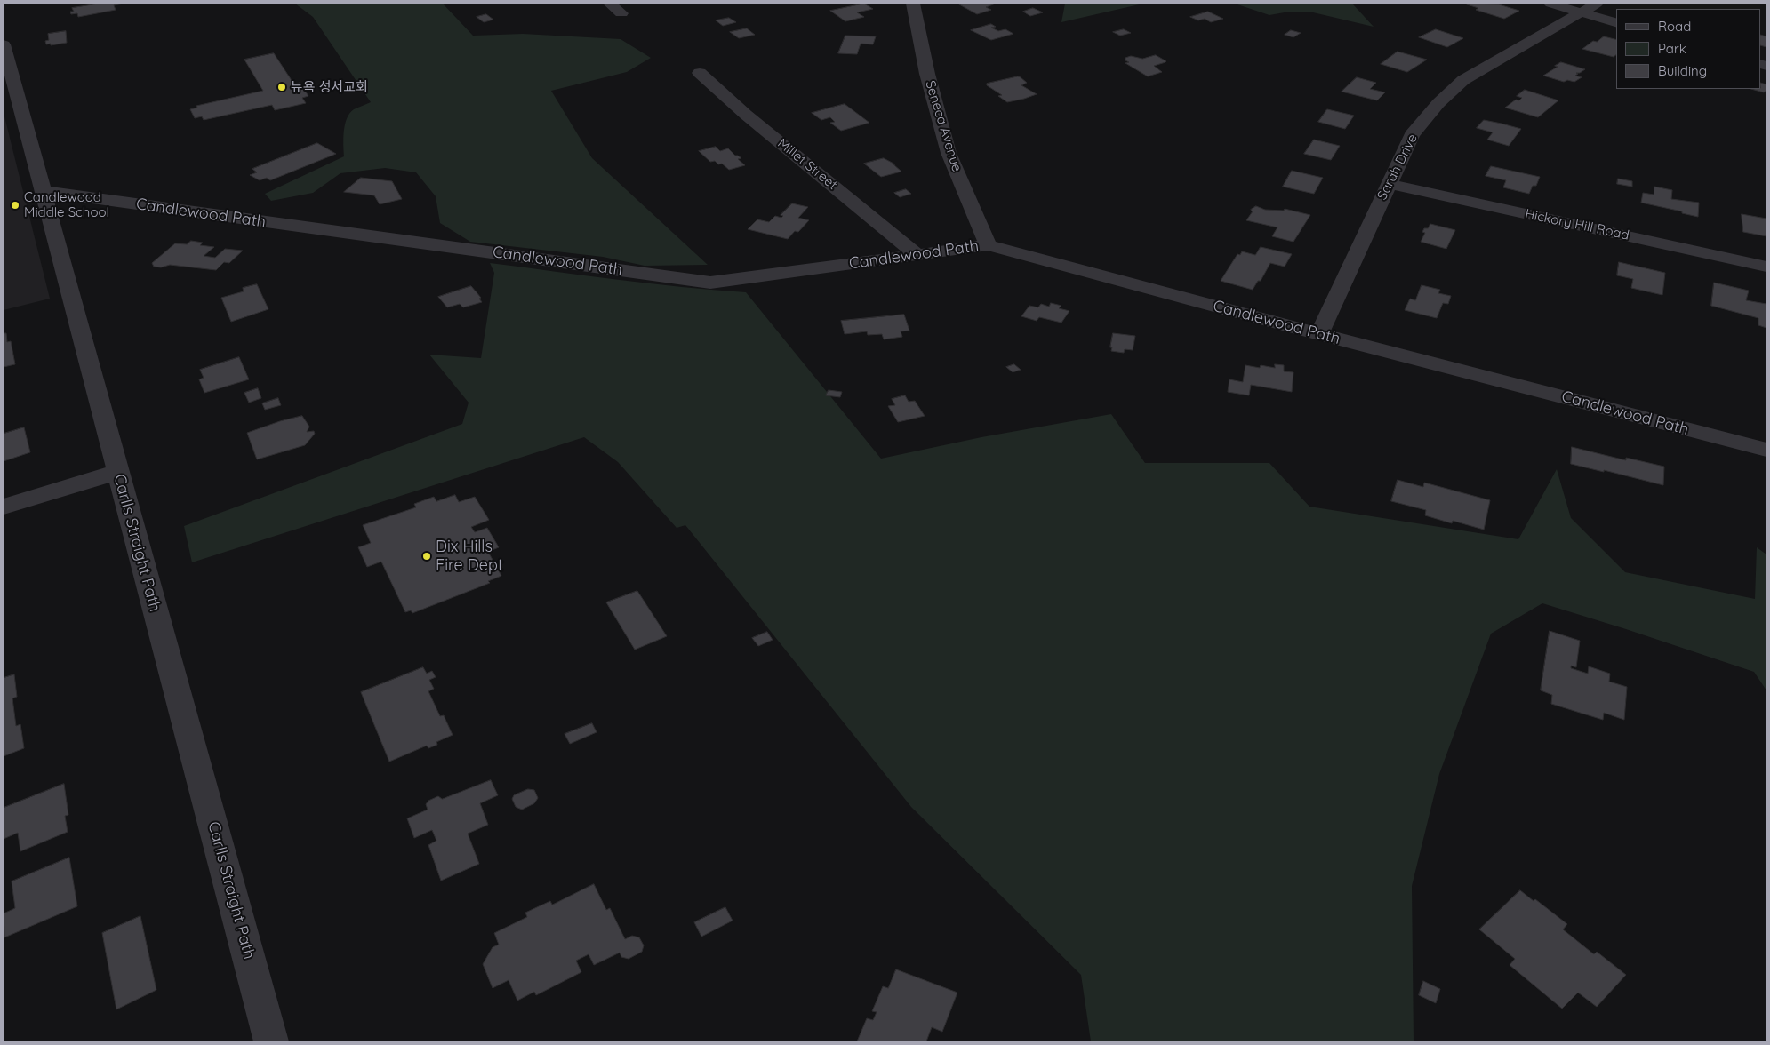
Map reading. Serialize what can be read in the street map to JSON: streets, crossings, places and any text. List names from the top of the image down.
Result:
{
  "streets": {
    "street": [
      "Seneca Avenue",
      "Millet Street",
      "Sarah Drive",
      "Candlewood Path",
      "Hickory Hill Road",
      "Carlls Straight Path"
    ]
  },
  "crossings": [
    ["Seneca Avenue", "Candlewood Path"],
    ["Millet Street", "Candlewood Path"],
    ["Sarah Drive", "Candlewood Path"],
    ["Sarah Drive", "Hickory Hill Road"],
    ["Candlewood Path", "Carlls Straight Path"]
  ],
  "places": ["뉴욕 성서교회", "Candlewood Middle School", "Dix Hills Fire Dept"],
  "legend": ["Road", "Park", "Building"]
}
